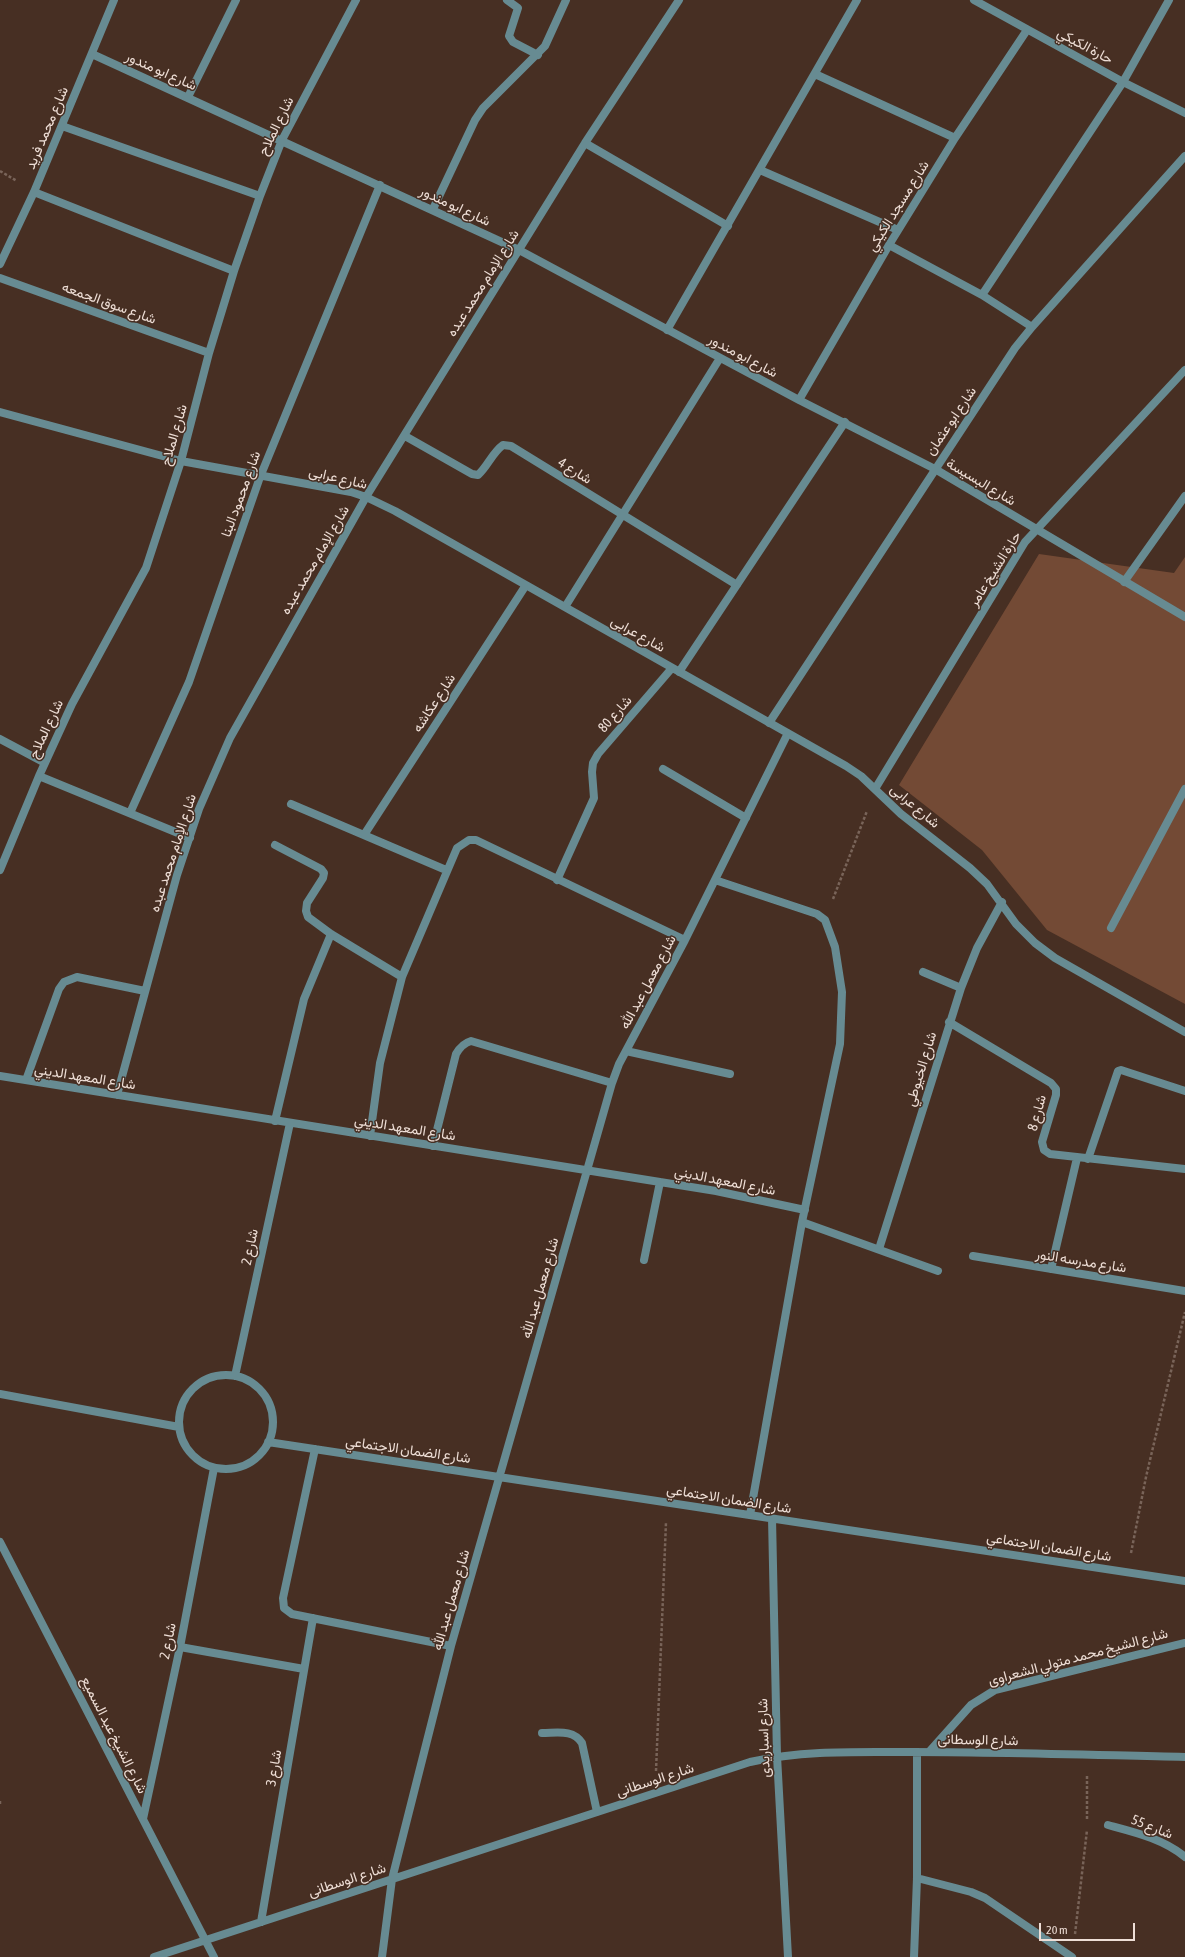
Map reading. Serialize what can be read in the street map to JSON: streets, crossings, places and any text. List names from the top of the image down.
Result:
{
  "streets": {
    "street": [
      "حارة الكيكي",
      "شارع ابو مندور",
      "شارع الملاح",
      "شارع محمد فريد",
      "شارع مسجد الكيكي",
      "شارع الإمام محمد عبده",
      "شارع سوق الجمعه",
      "شارع ابو عثمان",
      "شارع 4",
      "شارع عرابى",
      "شارع البسيسة",
      "شارع محمود البنا",
      "حارة الشيخ عامر",
      "شارع عكاشه",
      "شارع 80",
      "شارع معمل عبد الله",
      "شارع الخيوطي",
      "شارع المعهد الديني",
      "شارع 8",
      "شارع 2",
      "شارع مدرسه النور",
      "شارع الضمان الاجتماعي",
      "شارع الشيخ محمد متولي الشعراوى",
      "شارع الشيخ عبد السميع",
      "شارع اسباريدى",
      "شارع الوسطانى",
      "شارع 3",
      "شارع 55"
    ]
  },
  "crossings": [
    ["حارة الكيكي", "شارع مسجد الكيكي"],
    ["شارع ابو مندور", "شارع الملاح"],
    ["شارع ابو مندور", "شارع محمد فريد"],
    ["شارع ابو مندور", "شارع مسجد الكيكي"],
    ["شارع ابو مندور", "شارع الإمام محمد عبده"],
    ["شارع ابو مندور", "شارع البسيسة"],
    ["شارع ابو مندور", "شارع محمود البنا"],
    ["شارع الملاح", "شارع سوق الجمعه"],
    ["شارع الملاح", "شارع عرابى"],
    ["شارع مسجد الكيكي", "شارع البسيسة"],
    ["شارع الإمام محمد عبده", "شارع 4"],
    ["شارع الإمام محمد عبده", "شارع عرابى"],
    ["شارع الإمام محمد عبده", "شارع المعهد الديني"],
    ["شارع ابو عثمان", "شارع عرابى"],
    ["شارع ابو عثمان", "شارع البسيسة"],
    ["شارع 4", "شارع 80"],
    ["شارع عرابى", "شارع محمود البنا"],
    ["شارع عرابى", "حارة الشيخ عامر"],
    ["شارع عرابى", "شارع عكاشه"],
    ["شارع عرابى", "شارع 80"],
    ["شارع عرابى", "شارع معمل عبد الله"],
    ["شارع عرابى", "شارع الخيوطي"],
    ["شارع البسيسة", "حارة الشيخ عامر"],
    ["شارع البسيسة", "شارع 80"],
    ["شارع معمل عبد الله", "شارع المعهد الديني"],
    ["شارع معمل عبد الله", "شارع الضمان الاجتماعي"],
    ["شارع معمل عبد الله", "شارع الوسطانى"],
    ["شارع الخيوطي", "شارع 8"],
    ["شارع المعهد الديني", "شارع 2"],
    ["شارع 2", "شارع الضمان الاجتماعي"],
    ["شارع 2", "شارع الشيخ عبد السميع"],
    ["شارع الضمان الاجتماعي", "شارع اسباريدى"],
    ["شارع الشيخ محمد متولي الشعراوى", "شارع الوسطانى"],
    ["شارع الشيخ عبد السميع", "شارع الوسطانى"],
    ["شارع اسباريدى", "شارع الوسطانى"],
    ["شارع الوسطانى", "شارع 3"]
  ],
  "scale_bar": "20 m"
}
